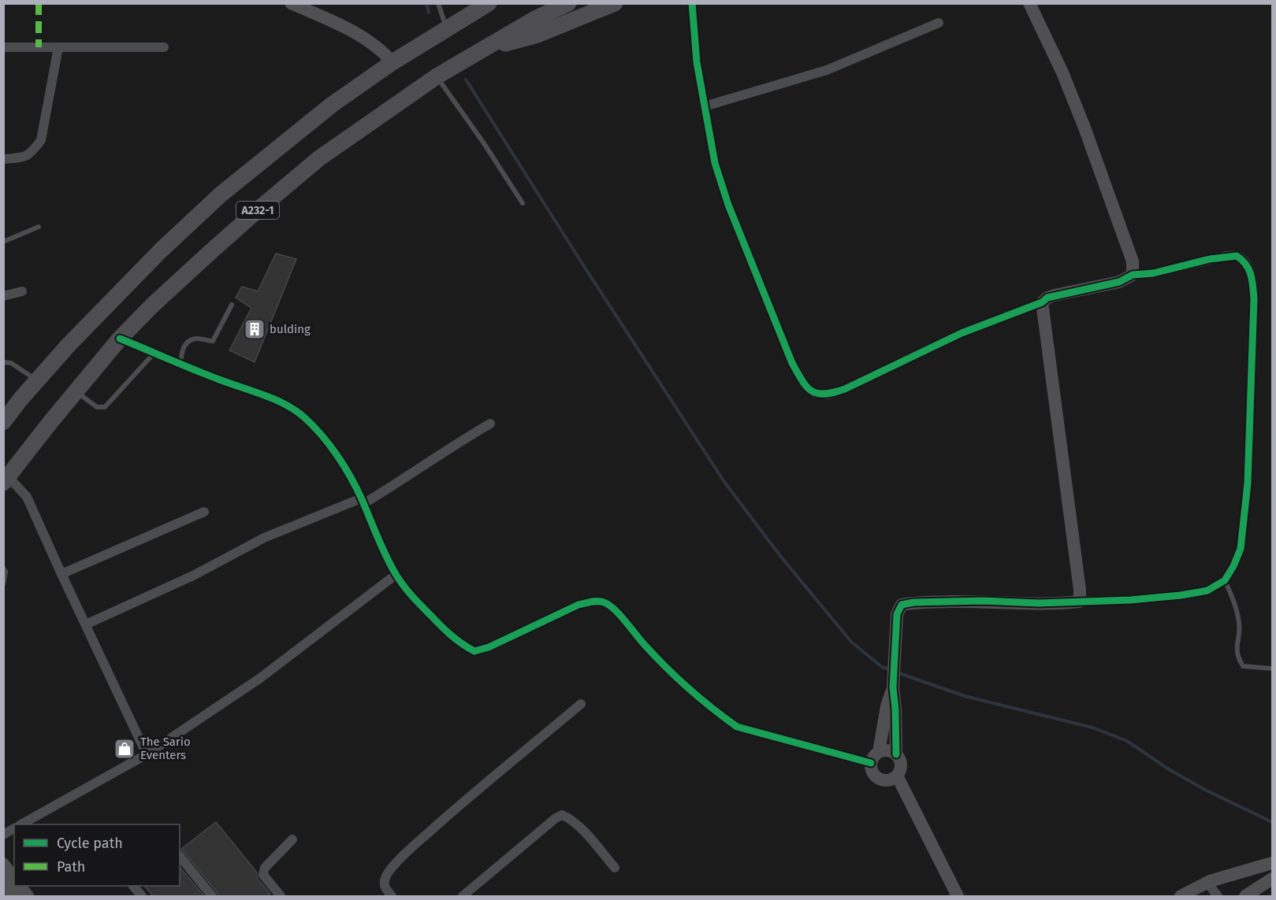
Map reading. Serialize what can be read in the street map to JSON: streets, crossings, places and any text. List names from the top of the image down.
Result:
{
  "streets": {
    "highway": ["A232-1"]
  },
  "places": {
    "building": ["bulding"],
    "shop": ["The Sario Eventers"]
  },
  "legend": ["Cycle path", "Path"]
}
